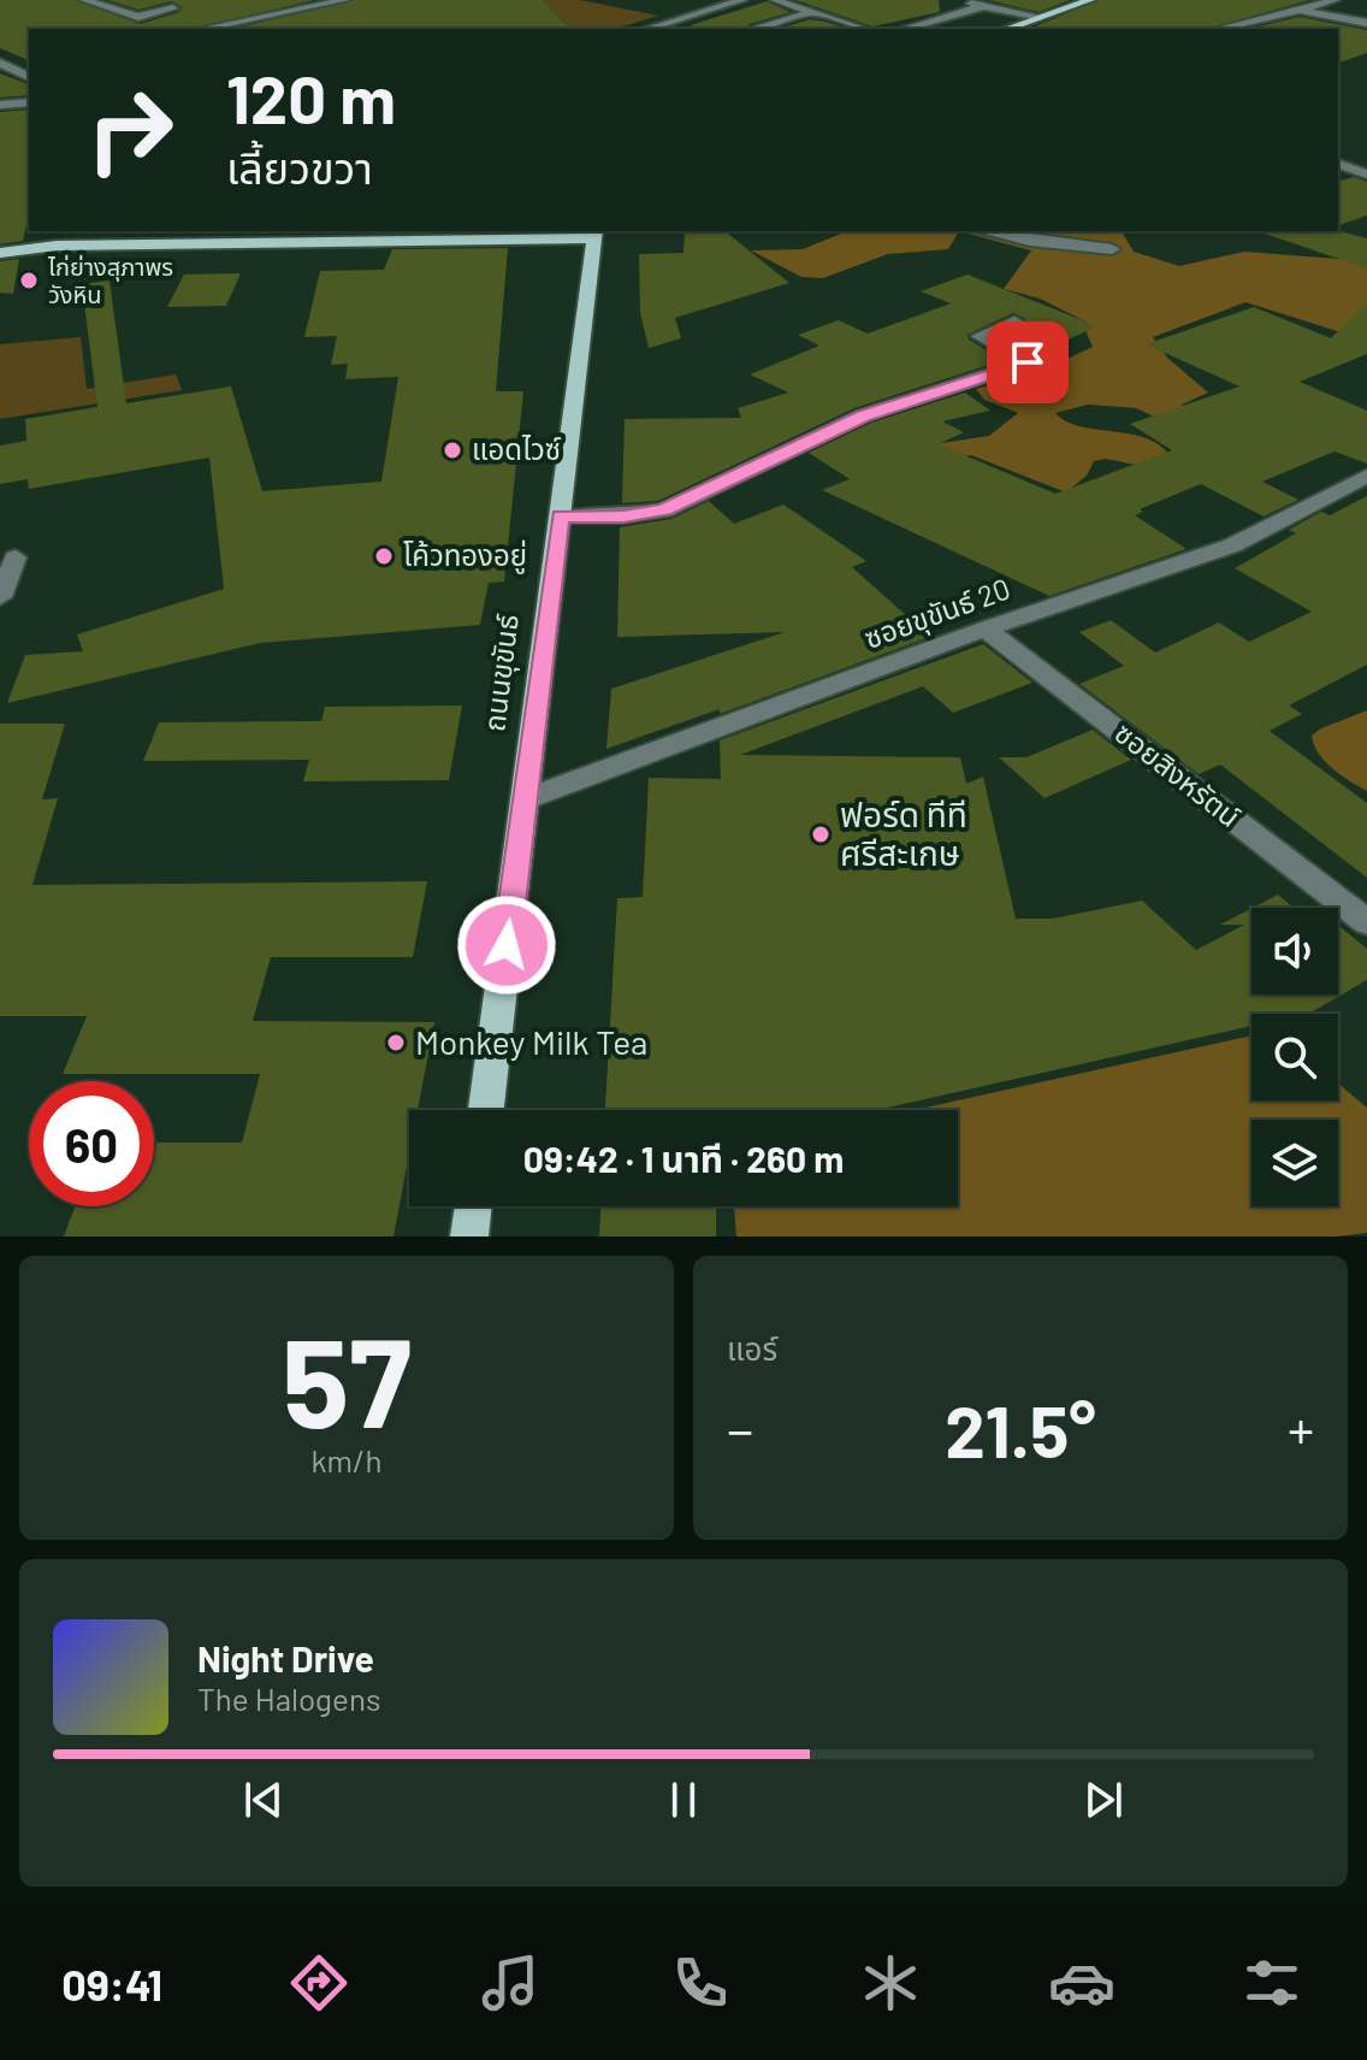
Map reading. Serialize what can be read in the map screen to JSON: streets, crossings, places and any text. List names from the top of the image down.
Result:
{
  "streets": {
    "main road": ["ถนนขุขันธ์"],
    "street": ["ซอยขุขันธ์ 20", "ซอยสิงหรัตน์"]
  },
  "crossings": [
    ["ซอยขุขันธ์ 20", "ถนนขุขันธ์"],
    ["ซอยขุขันธ์ 20", "ซอยสิงหรัตน์"]
  ],
  "places": [
    "ไก่ย่างสุภาพร วังหิน",
    "แอดไวซ์",
    "โค้วทองอยู่",
    "ฟอร์ด ทีที ศรีสะเกษ",
    "Monkey Milk Tea"
  ],
  "page": {
    "turn": ["120 m", "เลี้ยวขวา"],
    "limit": "60",
    "trip": "09:42 · 1 นาที · 260 m",
    "tile": [
      ["57", "km/h"],
      "แอร์"
    ],
    "heat": ["−", "21.5°", "+"],
    "song": ["Night Drive", "The Halogens"],
    "tabs": "09:41"
  }
}
